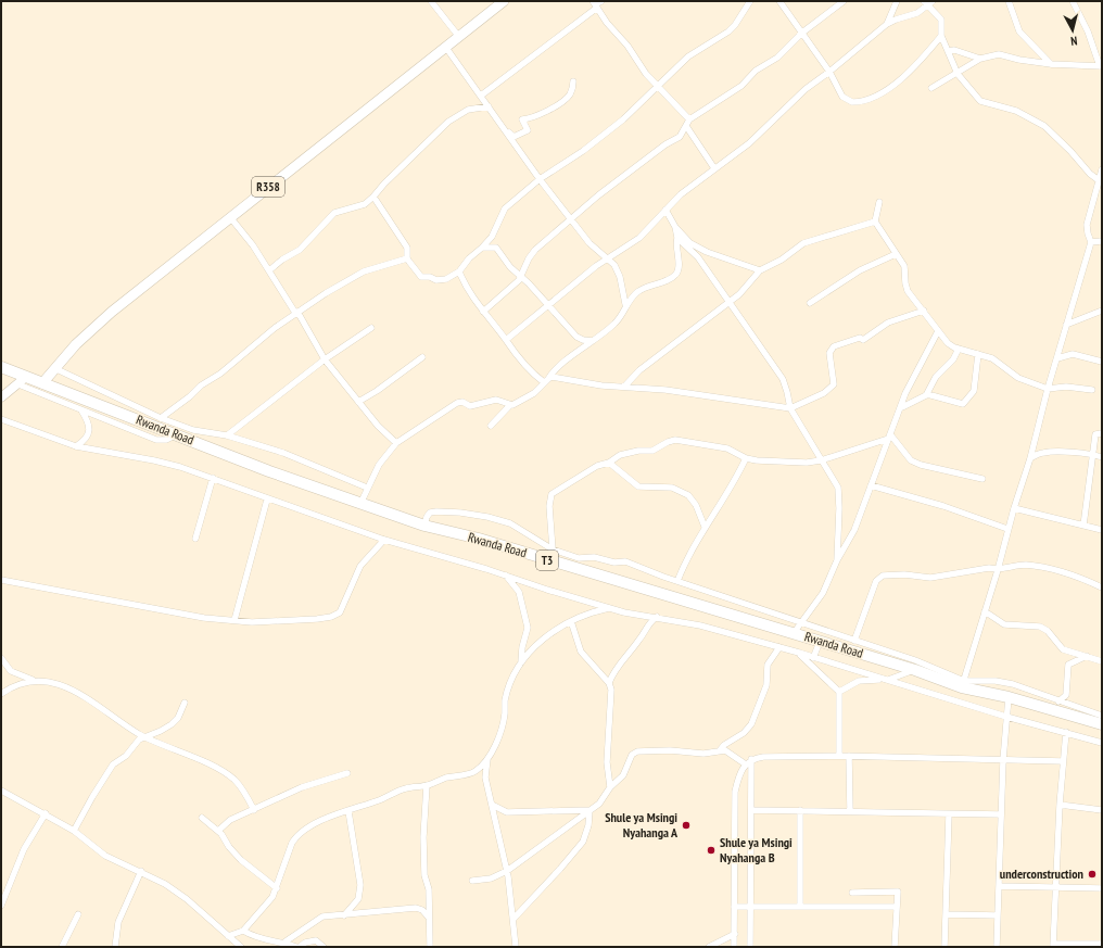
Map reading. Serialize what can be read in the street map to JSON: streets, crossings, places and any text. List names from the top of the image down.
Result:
{
  "streets": {
    "highway": ["Rwanda Road", "T3"],
    "main road": ["R358"]
  },
  "crossings": [
    ["R358", "Rwanda Road"]
  ],
  "places": ["Shule ya Msingi Nyahanga A", "Shule ya Msingi Nyahanga B", "underconstruction"],
  "north": "bottom"
}
